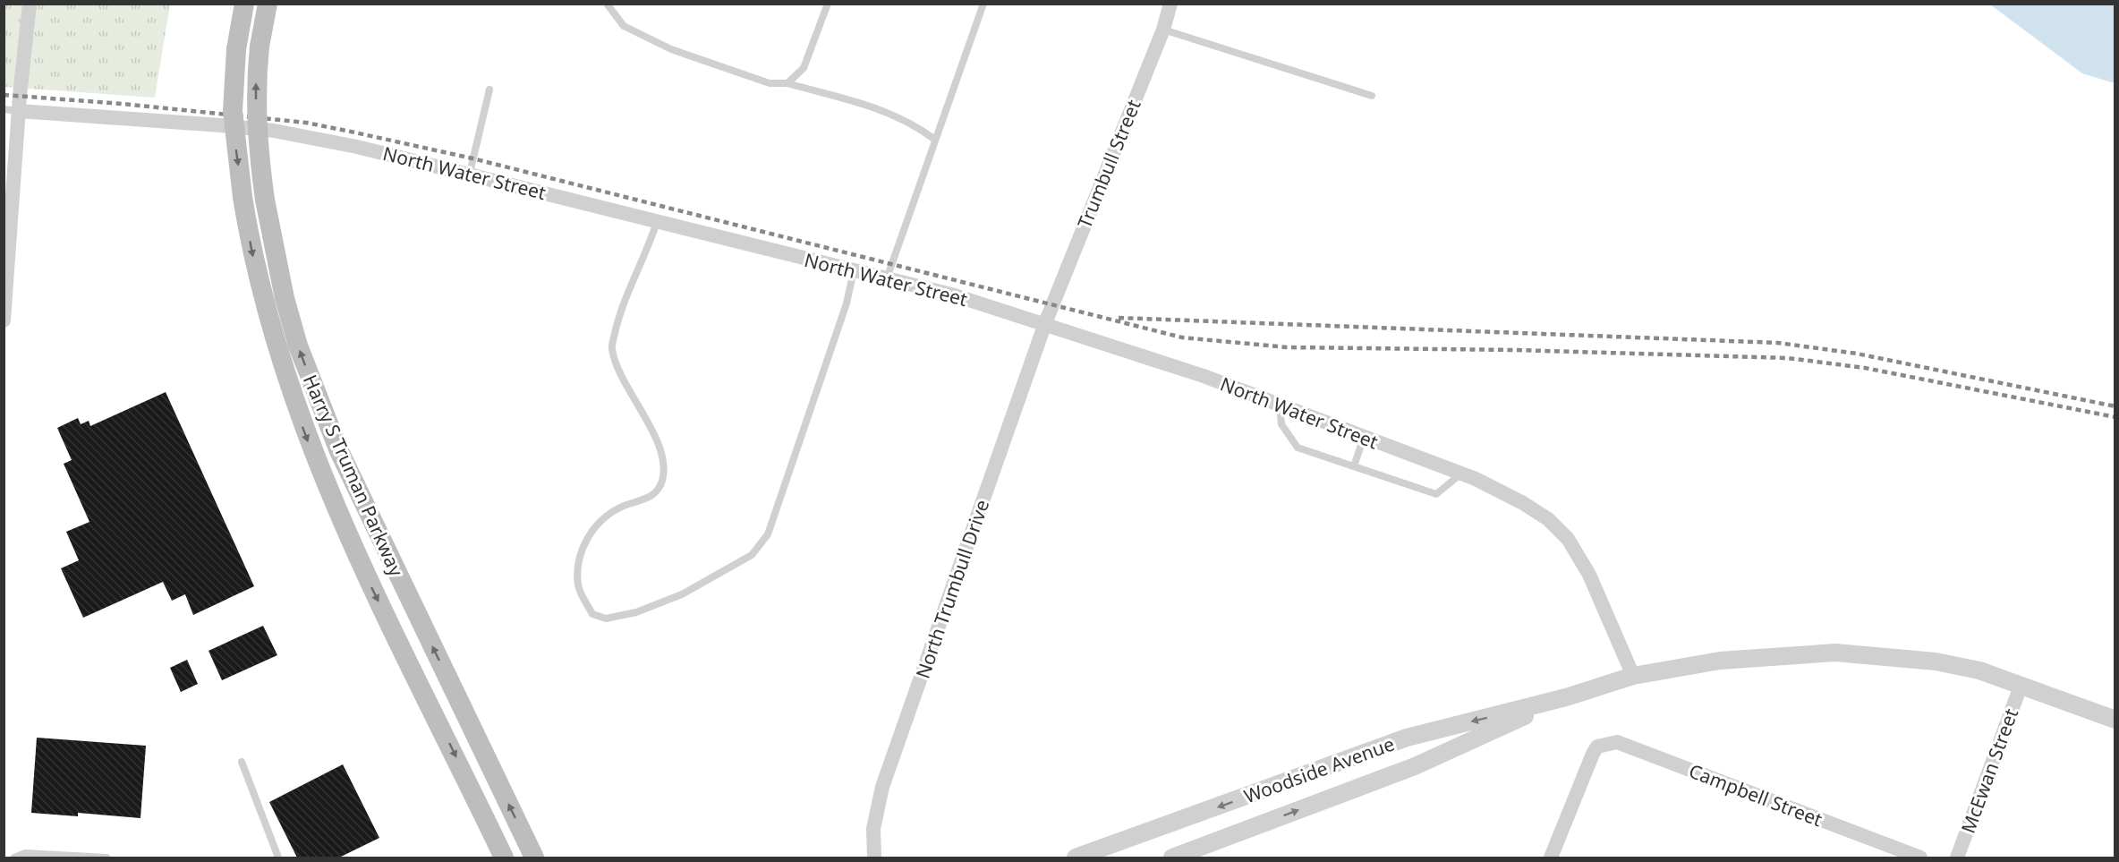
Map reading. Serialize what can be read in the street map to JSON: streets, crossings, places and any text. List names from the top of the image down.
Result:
{
  "streets": {
    "main road": ["Harry S Truman Parkway"],
    "street": [
      "Trumbull Street",
      "North Water Street",
      "North Trumbull Drive",
      "Woodside Avenue",
      "McEwan Street",
      "Campbell Street"
    ]
  },
  "crossings": [
    ["Trumbull Street", "North Water Street"],
    ["Trumbull Street", "North Trumbull Drive"],
    ["North Water Street", "North Trumbull Drive"],
    ["North Water Street", "Woodside Avenue"],
    ["Woodside Avenue", "McEwan Street"]
  ]
}
